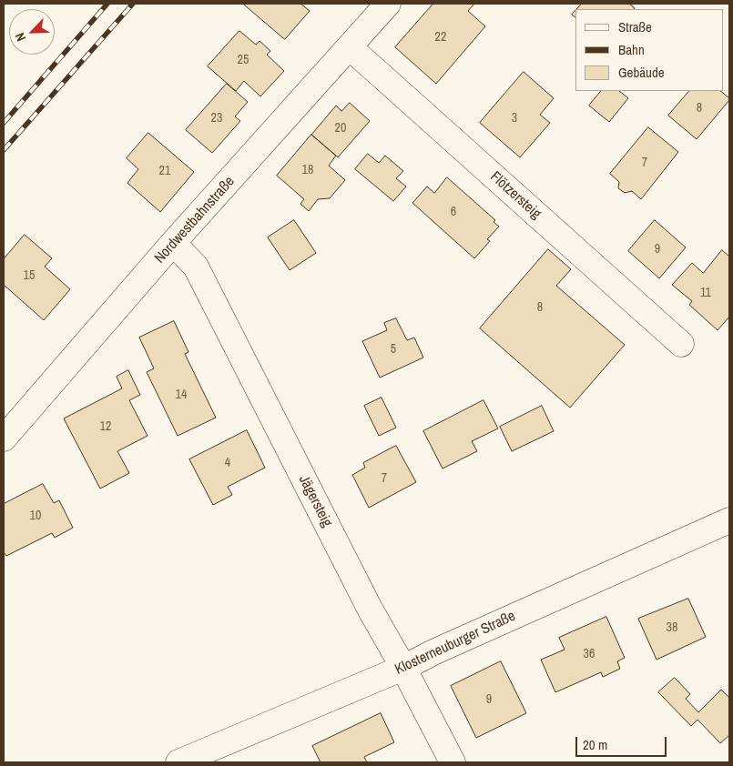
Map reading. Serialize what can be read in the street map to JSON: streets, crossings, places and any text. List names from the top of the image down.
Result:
{
  "streets": {
    "street": [
      "Flötzersteig",
      "Nordwestbahnstraße",
      "Jägersteig",
      "Klosterneuburger Straße"
    ]
  },
  "crossings": [
    ["Flötzersteig", "Nordwestbahnstraße"],
    ["Nordwestbahnstraße", "Jägersteig"],
    ["Jägersteig", "Klosterneuburger Straße"]
  ],
  "house_numbers": [
    "22",
    "25",
    "8",
    "23",
    "3",
    "20",
    "7",
    "18",
    "21",
    "6",
    "9",
    "15",
    "11",
    "8",
    "5",
    "14",
    "12",
    "4",
    "7",
    "10",
    "38",
    "36",
    "9"
  ],
  "legend": ["Straße", "Bahn", "Gebäude"],
  "scale_bar": "20 m",
  "north": "bottom left"
}
